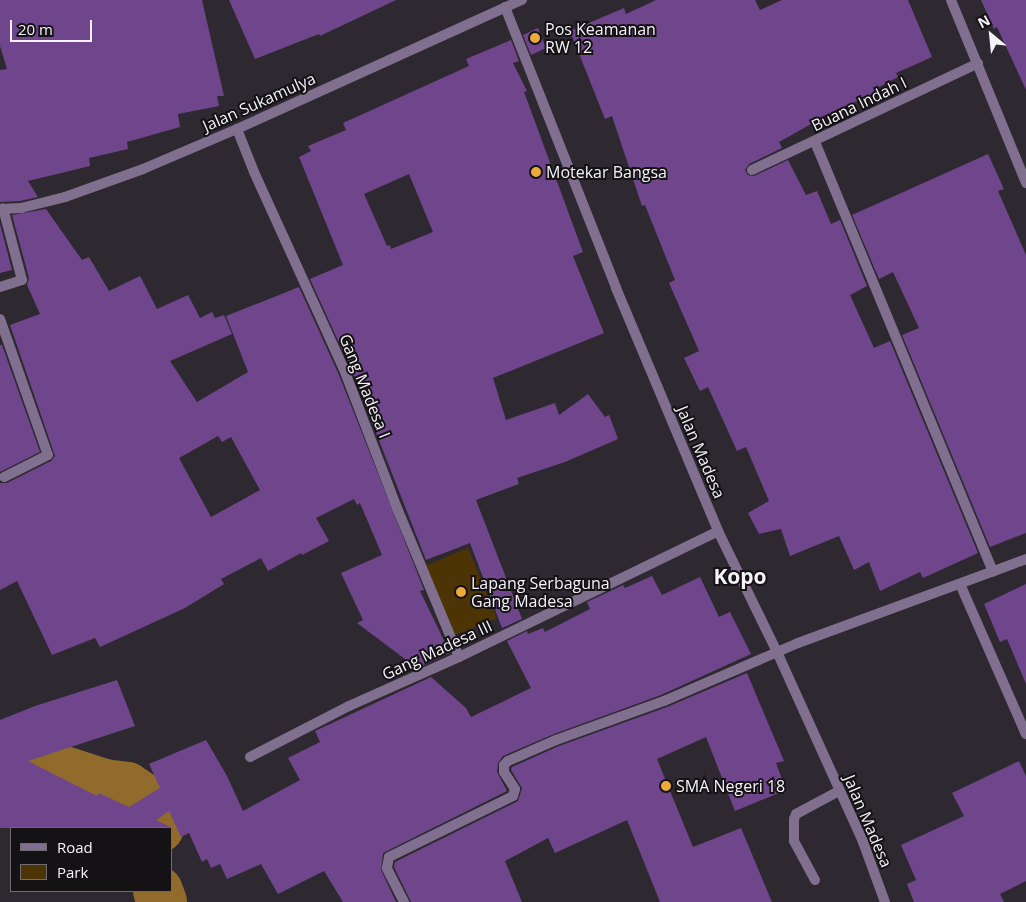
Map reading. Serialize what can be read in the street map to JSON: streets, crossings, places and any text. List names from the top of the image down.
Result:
{
  "streets": {
    "street": [
      "Jalan Sukamulya",
      "Buana Indah I",
      "Gang Madesa I",
      "Jalan Madesa",
      "Gang Madesa III"
    ]
  },
  "crossings": [
    ["Jalan Sukamulya", "Gang Madesa I"],
    ["Jalan Sukamulya", "Jalan Madesa"],
    ["Gang Madesa I", "Gang Madesa III"],
    ["Jalan Madesa", "Gang Madesa III"]
  ],
  "districts": ["Kopo"],
  "places": [
    "Pos Keamanan RW 12",
    "Motekar Bangsa",
    "Lapang Serbaguna Gang Madesa",
    "SMA Negeri 18"
  ],
  "legend": ["Road", "Park"],
  "scale_bar": "20 m",
  "north": "top left"
}
